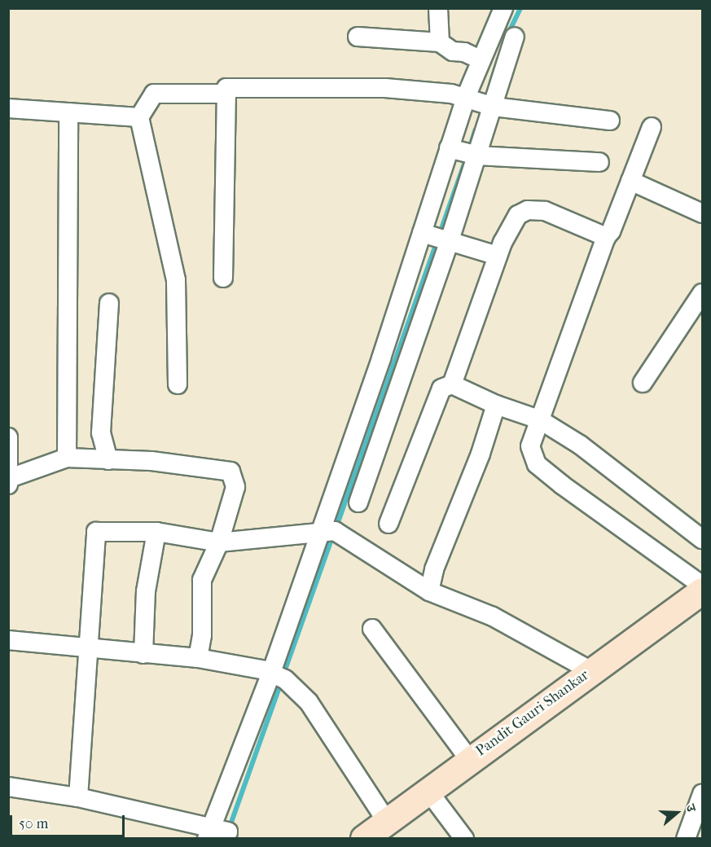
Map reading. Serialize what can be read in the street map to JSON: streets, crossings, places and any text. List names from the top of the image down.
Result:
{
  "streets": {
    "street": ["Pandit Gauri Shankar"]
  },
  "scale_bar": "50 m",
  "north": "right"
}
